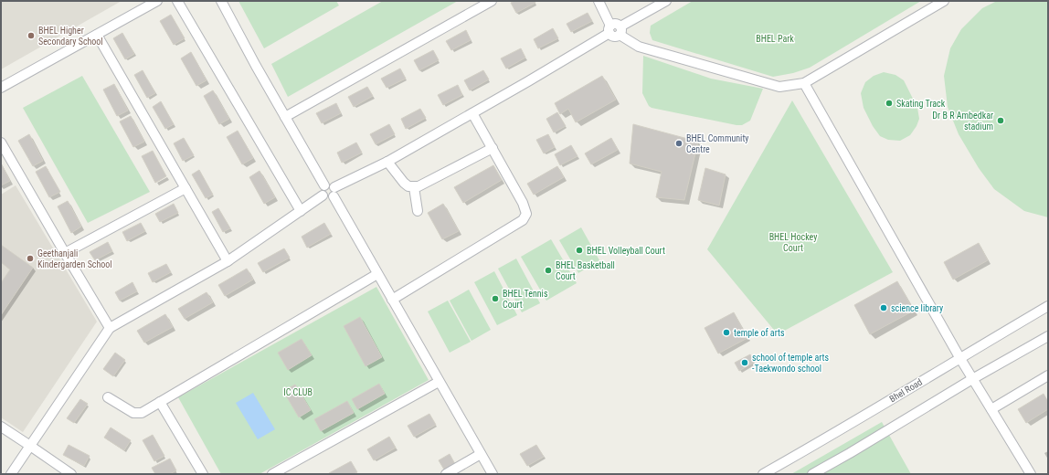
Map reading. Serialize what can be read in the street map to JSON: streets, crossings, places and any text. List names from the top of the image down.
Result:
{
  "streets": {
    "street": ["Bhel Road"]
  },
  "parks": ["BHEL Park", "BHEL Hockey Court", "IC CLUB"],
  "places": [
    "BHEL Higher Secondary School",
    "Skating Track",
    "Dr B R Ambedkar stadium",
    "BHEL Community Centre",
    "BHEL Volleyball Court",
    "Geethanjali Kindergarden School",
    "BHEL Basketball Court",
    "BHEL Tennis Court",
    "science library",
    "temple of arts",
    "school of temple arts -Taekwondo school"
  ]
}
